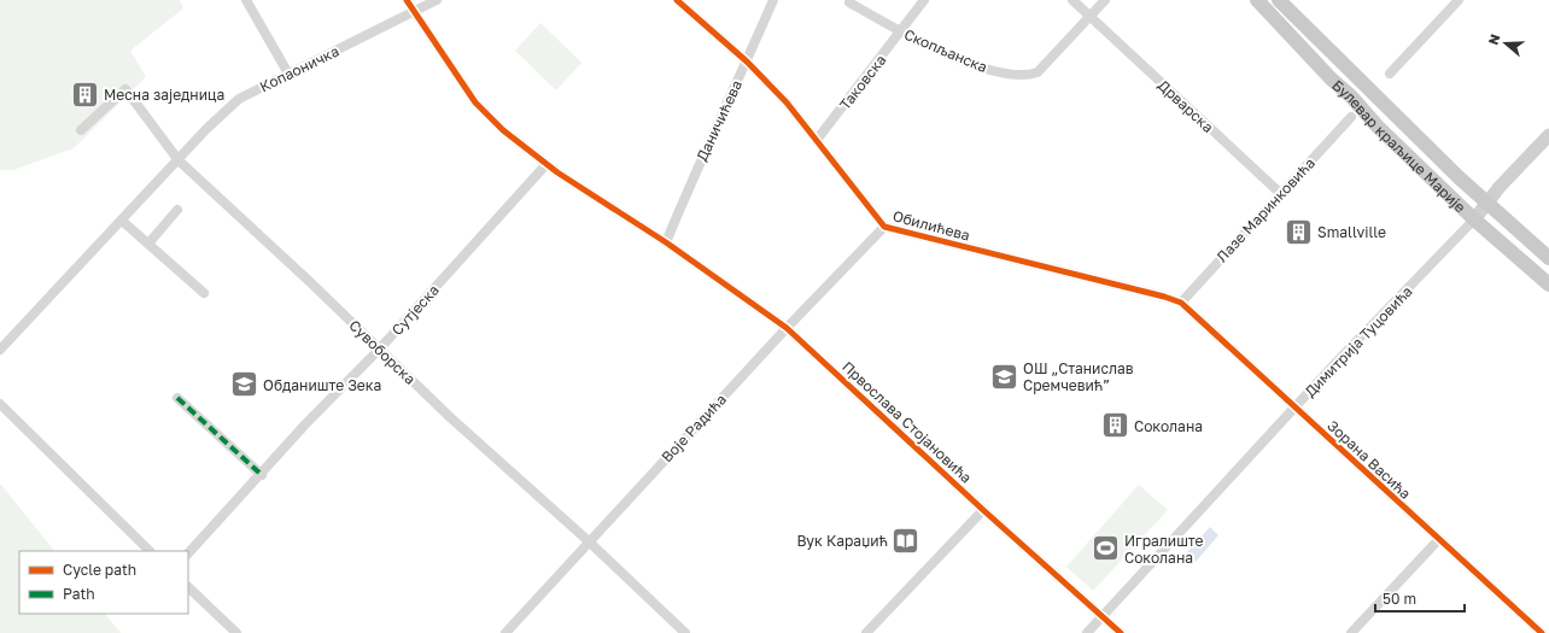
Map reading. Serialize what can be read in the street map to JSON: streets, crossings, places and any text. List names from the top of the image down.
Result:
{
  "streets": {
    "main road": ["Булевар краљице Марије"],
    "street": [
      "Скопљанска",
      "Копаоничка",
      "Таковска",
      "Дрварска",
      "Даничићева",
      "Лазе Маринковића",
      "Обилићева",
      "Сутјеска",
      "Димитрија Туцовића",
      "Сувоборска",
      "Првослава Стојановића",
      "Воје Радића",
      "Зорана Васића"
    ]
  },
  "crossings": [
    ["Скопљанска", "Таковска"],
    ["Скопљанска", "Дрварска"],
    ["Копаоничка", "Сувоборска"],
    ["Копаоничка", "Првослава Стојановића"],
    ["Таковска", "Обилићева"],
    ["Дрварска", "Лазе Маринковића"],
    ["Даничићева", "Обилићева"],
    ["Даничићева", "Првослава Стојановића"],
    ["Булевар краљице Марије", "Димитрија Туцовића"],
    ["Лазе Маринковића", "Обилићева"],
    ["Лазе Маринковића", "Зорана Васића"],
    ["Обилићева", "Воје Радића"],
    ["Обилићева", "Зорана Васића"],
    ["Сутјеска", "Сувоборска"],
    ["Сутјеска", "Првослава Стојановића"],
    ["Димитрија Туцовића", "Првослава Стојановића"],
    ["Димитрија Туцовића", "Зорана Васића"],
    ["Сувоборска", "Воје Радића"],
    ["Првослава Стојановића", "Воје Радића"]
  ],
  "places": {
    "building": ["Месна заједница", "Smallville", "Соколана"],
    "school or university": ["ОШ „Станислав Сремчевић”", "Обданиште Зека"],
    "library": ["Вук Караџић"],
    "sports": ["Игралиште Соколана"]
  },
  "legend": ["Cycle path", "Path"],
  "scale_bar": "50 m",
  "north": "left"
}
